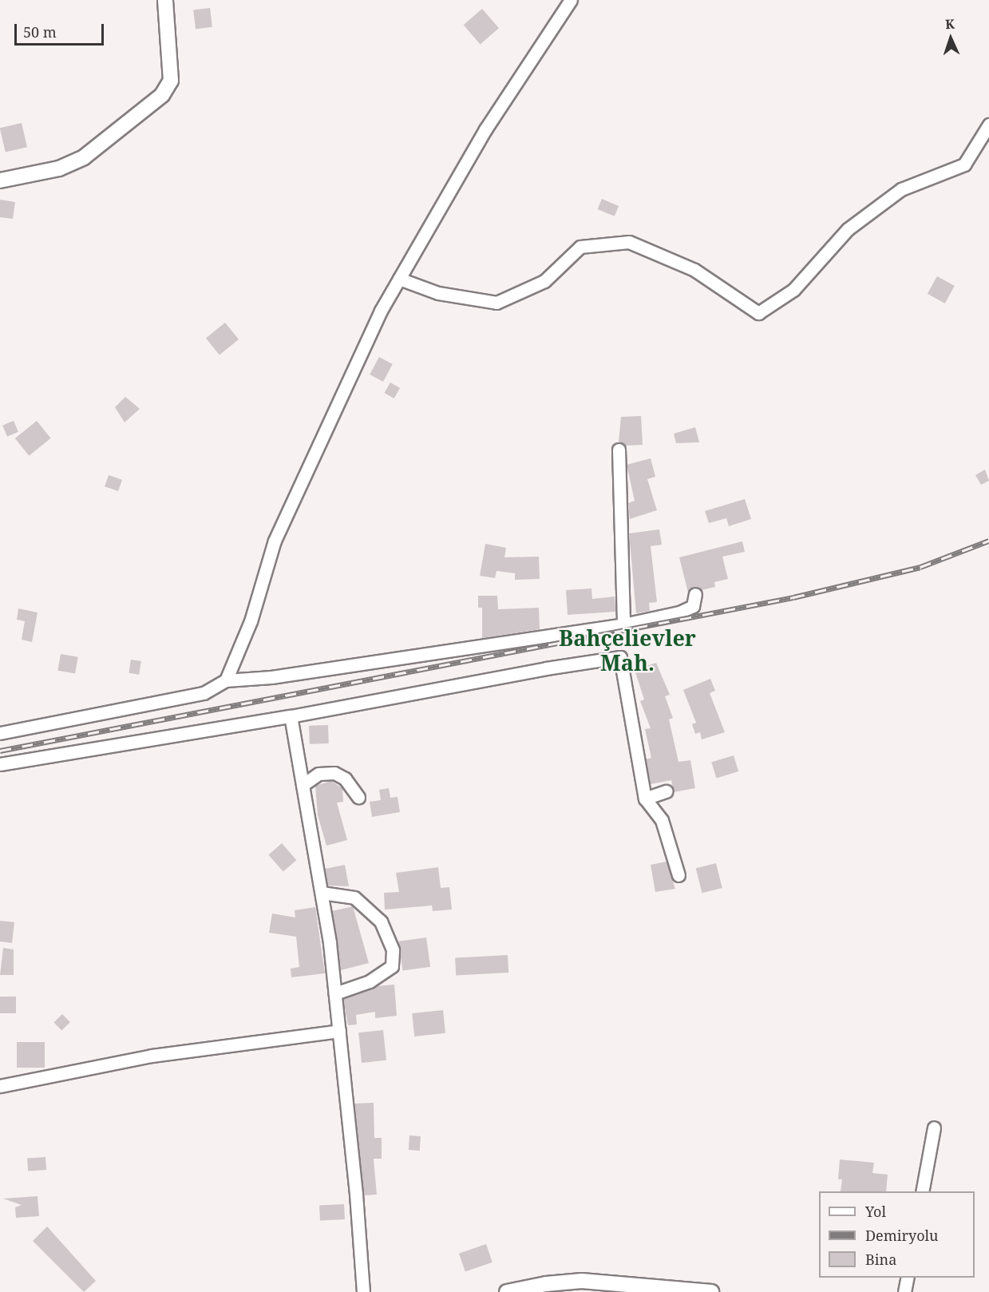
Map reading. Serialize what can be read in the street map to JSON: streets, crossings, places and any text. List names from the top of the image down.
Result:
{
  "districts": ["Bahçelievler Mah."],
  "legend": ["Yol", "Demiryolu", "Bina"],
  "scale_bar": "50 m",
  "north": "top"
}
